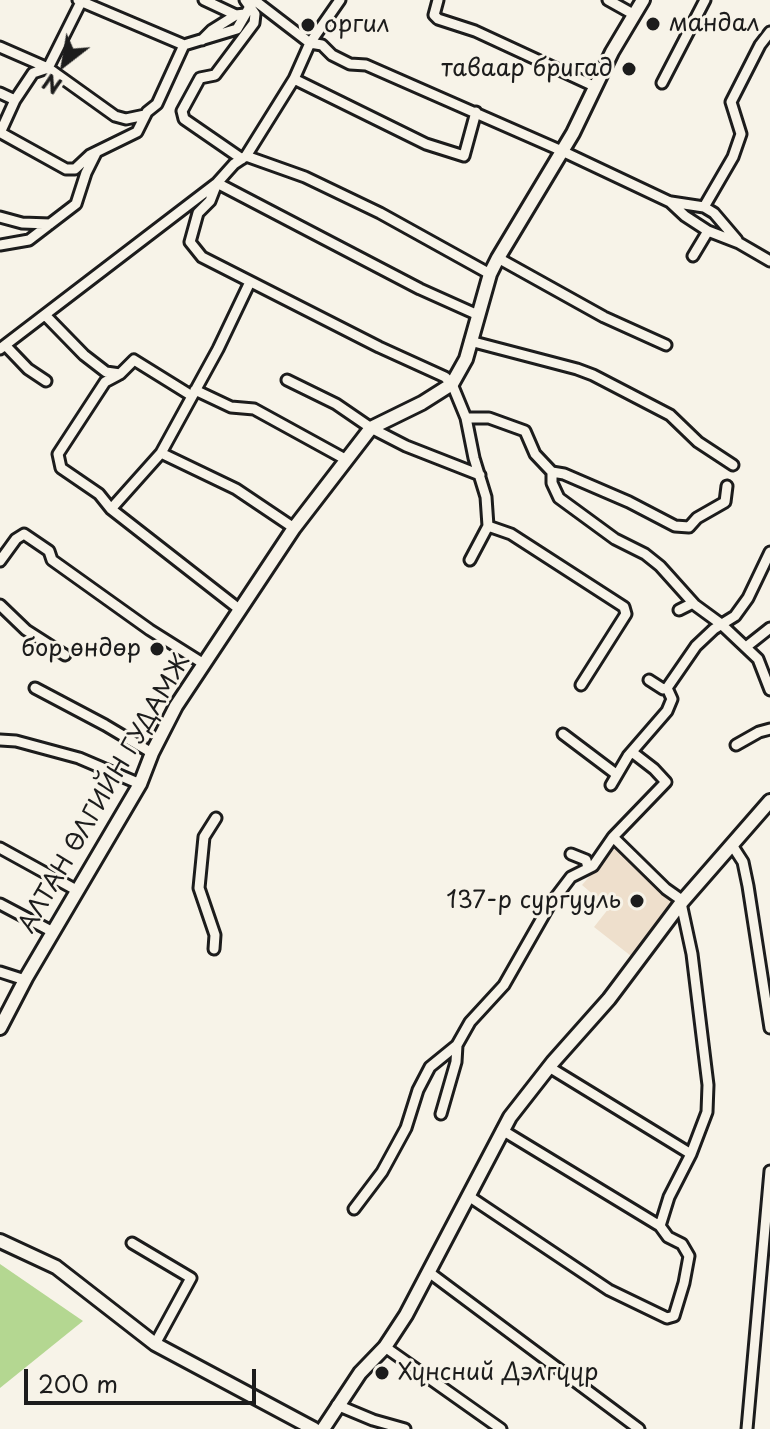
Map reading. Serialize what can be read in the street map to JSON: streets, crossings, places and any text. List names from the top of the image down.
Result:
{
  "streets": {
    "main road": ["АЛТАН ӨЛГИЙН ГУДАМЖ"]
  },
  "places": [
    "мандал",
    "оргил",
    "таваар бригад",
    "бор өндөр",
    "137-р сургууль",
    "Хүнсний Дэлгүүр"
  ],
  "scale_bar": "200 m",
  "north": "bottom left"
}
